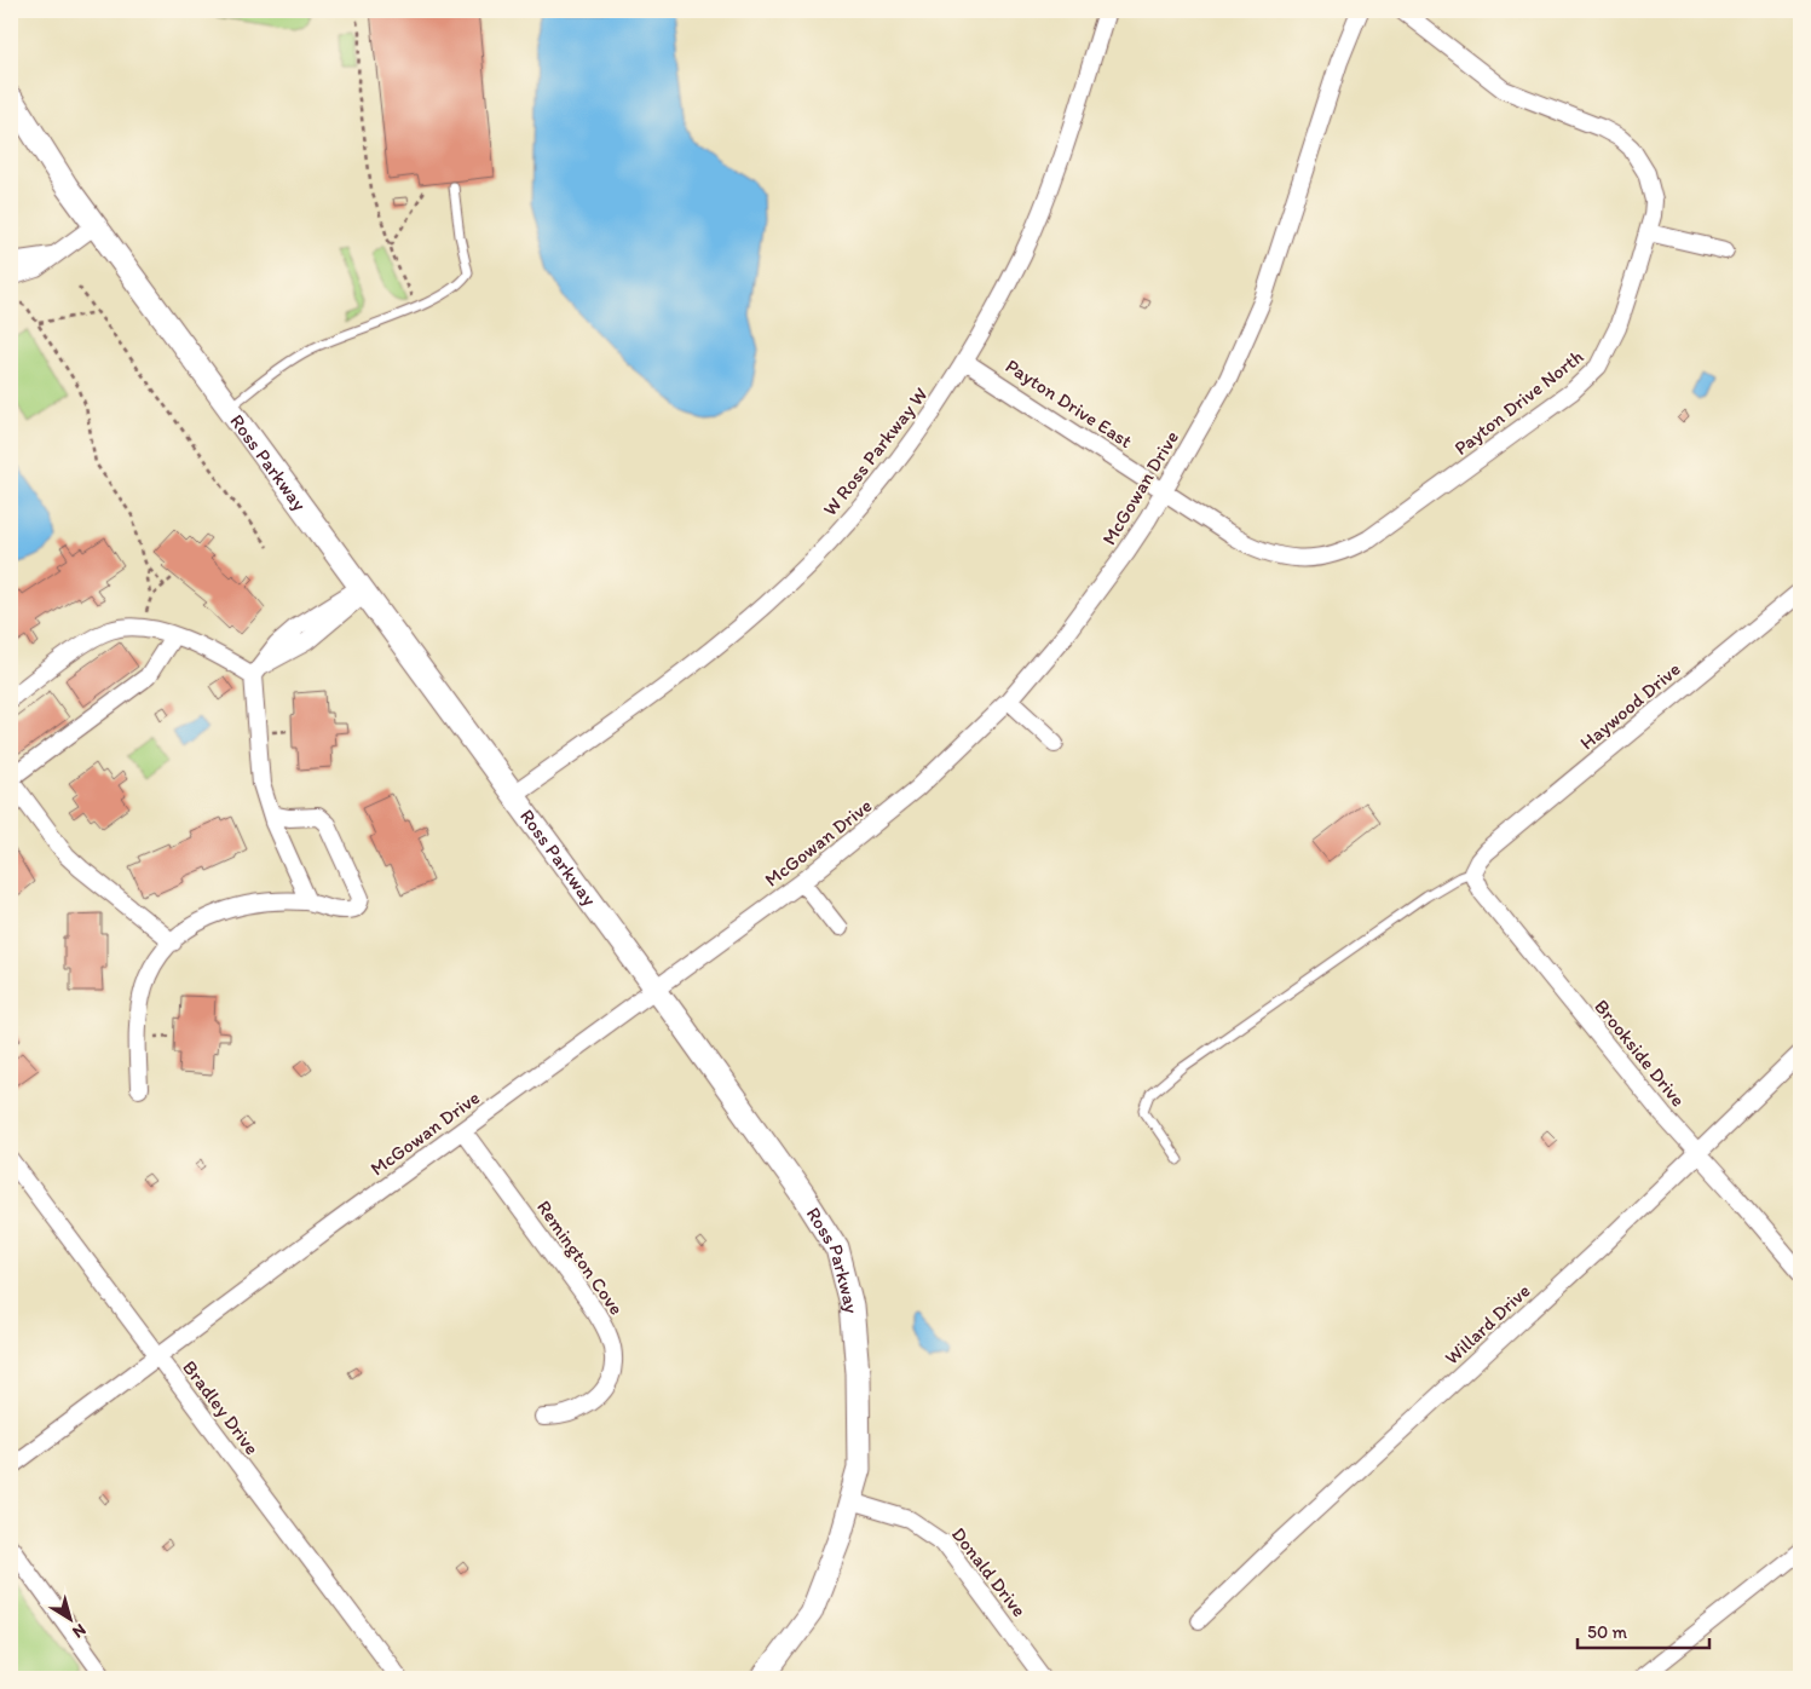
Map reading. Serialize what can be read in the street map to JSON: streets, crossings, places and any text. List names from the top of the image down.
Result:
{
  "streets": {
    "street": [
      "Payton Drive North",
      "Payton Drive East",
      "W Ross Parkway W",
      "Ross Parkway",
      "McGowan Drive",
      "Haywood Drive",
      "Brookside Drive",
      "Remington Cove",
      "Willard Drive",
      "Bradley Drive",
      "Donald Drive"
    ]
  },
  "crossings": [
    ["Payton Drive North", "Payton Drive East"],
    ["Payton Drive East", "W Ross Parkway W"],
    ["Payton Drive East", "McGowan Drive"],
    ["W Ross Parkway W", "Ross Parkway"],
    ["Ross Parkway", "McGowan Drive"],
    ["Ross Parkway", "Donald Drive"],
    ["McGowan Drive", "Remington Cove"],
    ["McGowan Drive", "Bradley Drive"],
    ["Haywood Drive", "Brookside Drive"],
    ["Brookside Drive", "Willard Drive"]
  ],
  "scale_bar": "50 m",
  "north": "bottom right"
}
